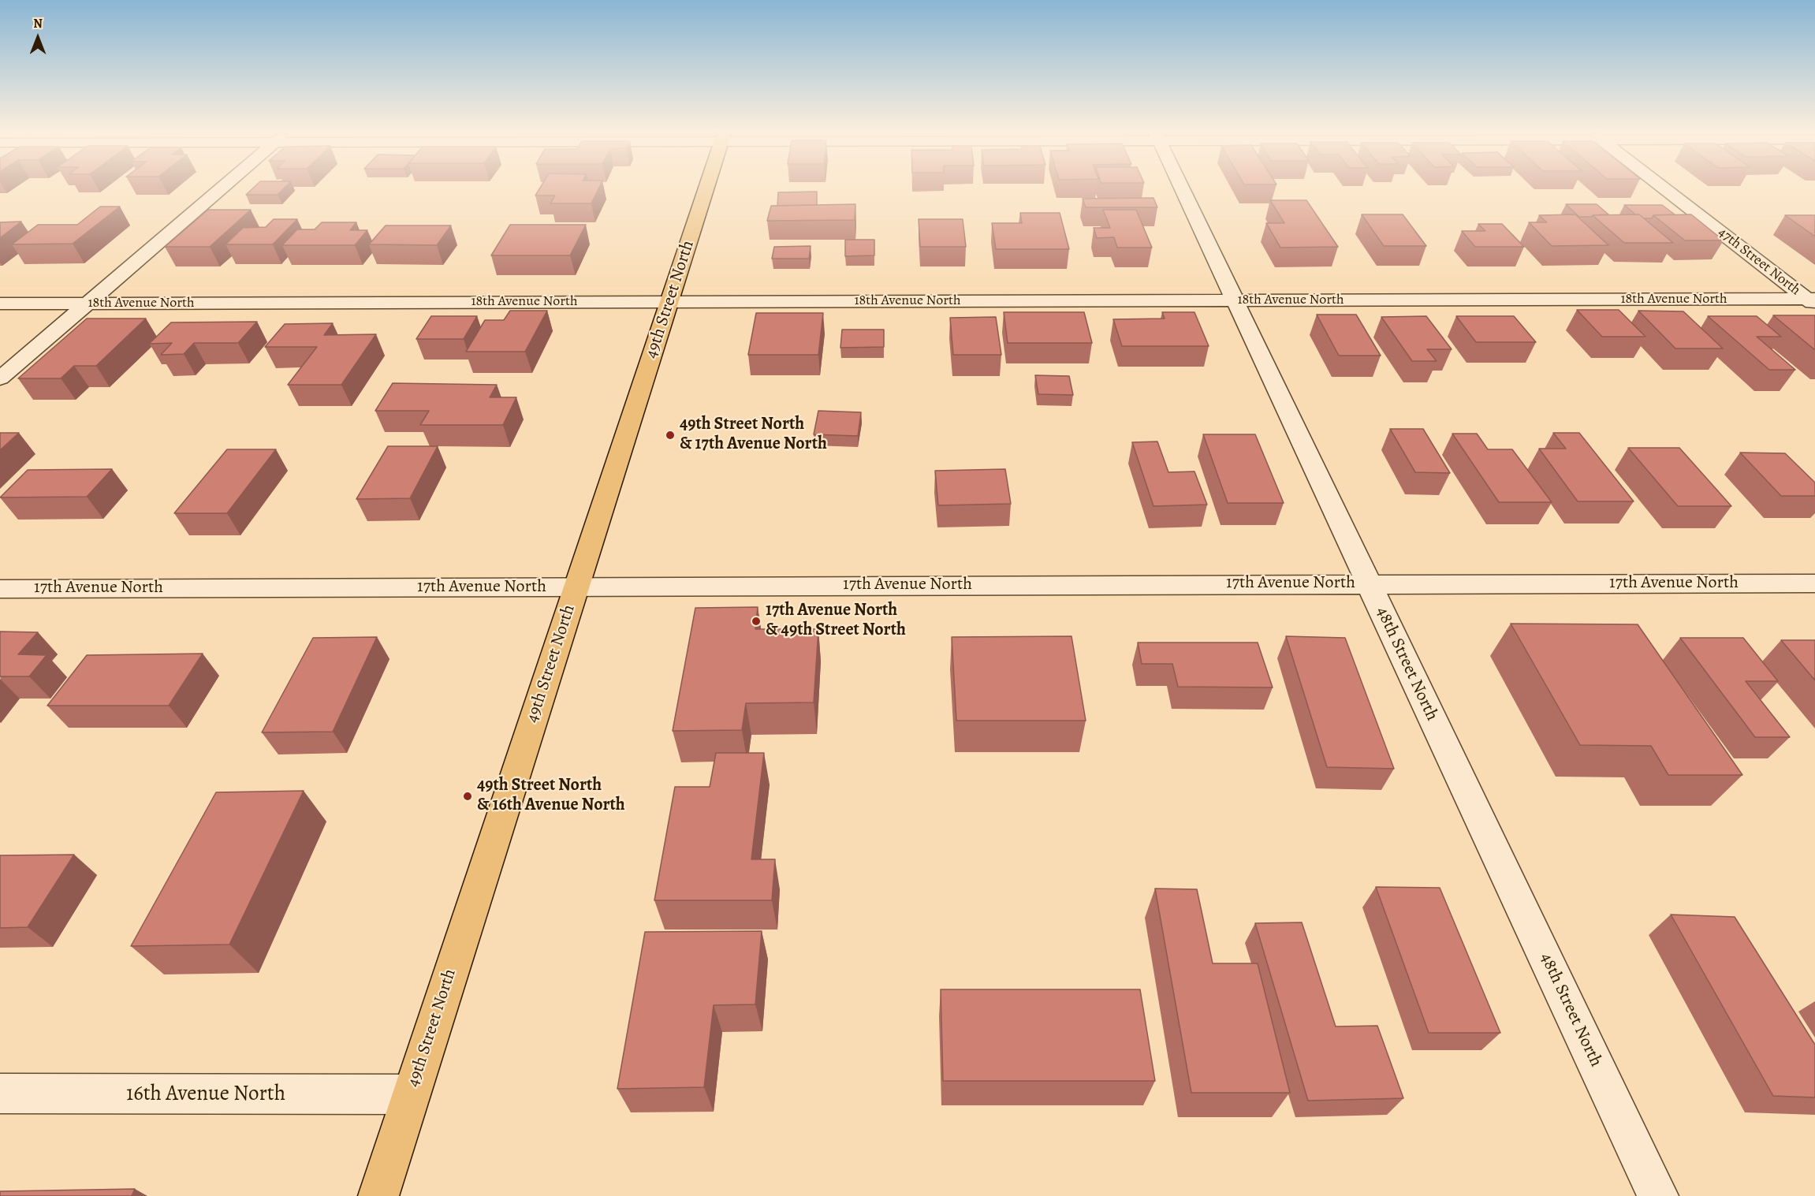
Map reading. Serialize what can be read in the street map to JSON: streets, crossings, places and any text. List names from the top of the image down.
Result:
{
  "streets": {
    "main road": ["49th Street North"],
    "street": [
      "47th Street North",
      "18th Avenue North",
      "17th Avenue North",
      "48th Street North",
      "16th Avenue North"
    ]
  },
  "crossings": [
    ["47th Street North", "18th Avenue North"],
    ["49th Street North", "18th Avenue North"],
    ["49th Street North", "17th Avenue North"],
    ["49th Street North", "16th Avenue North"],
    ["18th Avenue North", "48th Street North"],
    ["17th Avenue North", "48th Street North"]
  ],
  "places": ["49th Street North & 17th Avenue North", "17th Avenue North & 49th Street North", "49th Street North & 16th Avenue North"],
  "north": "top"
}
